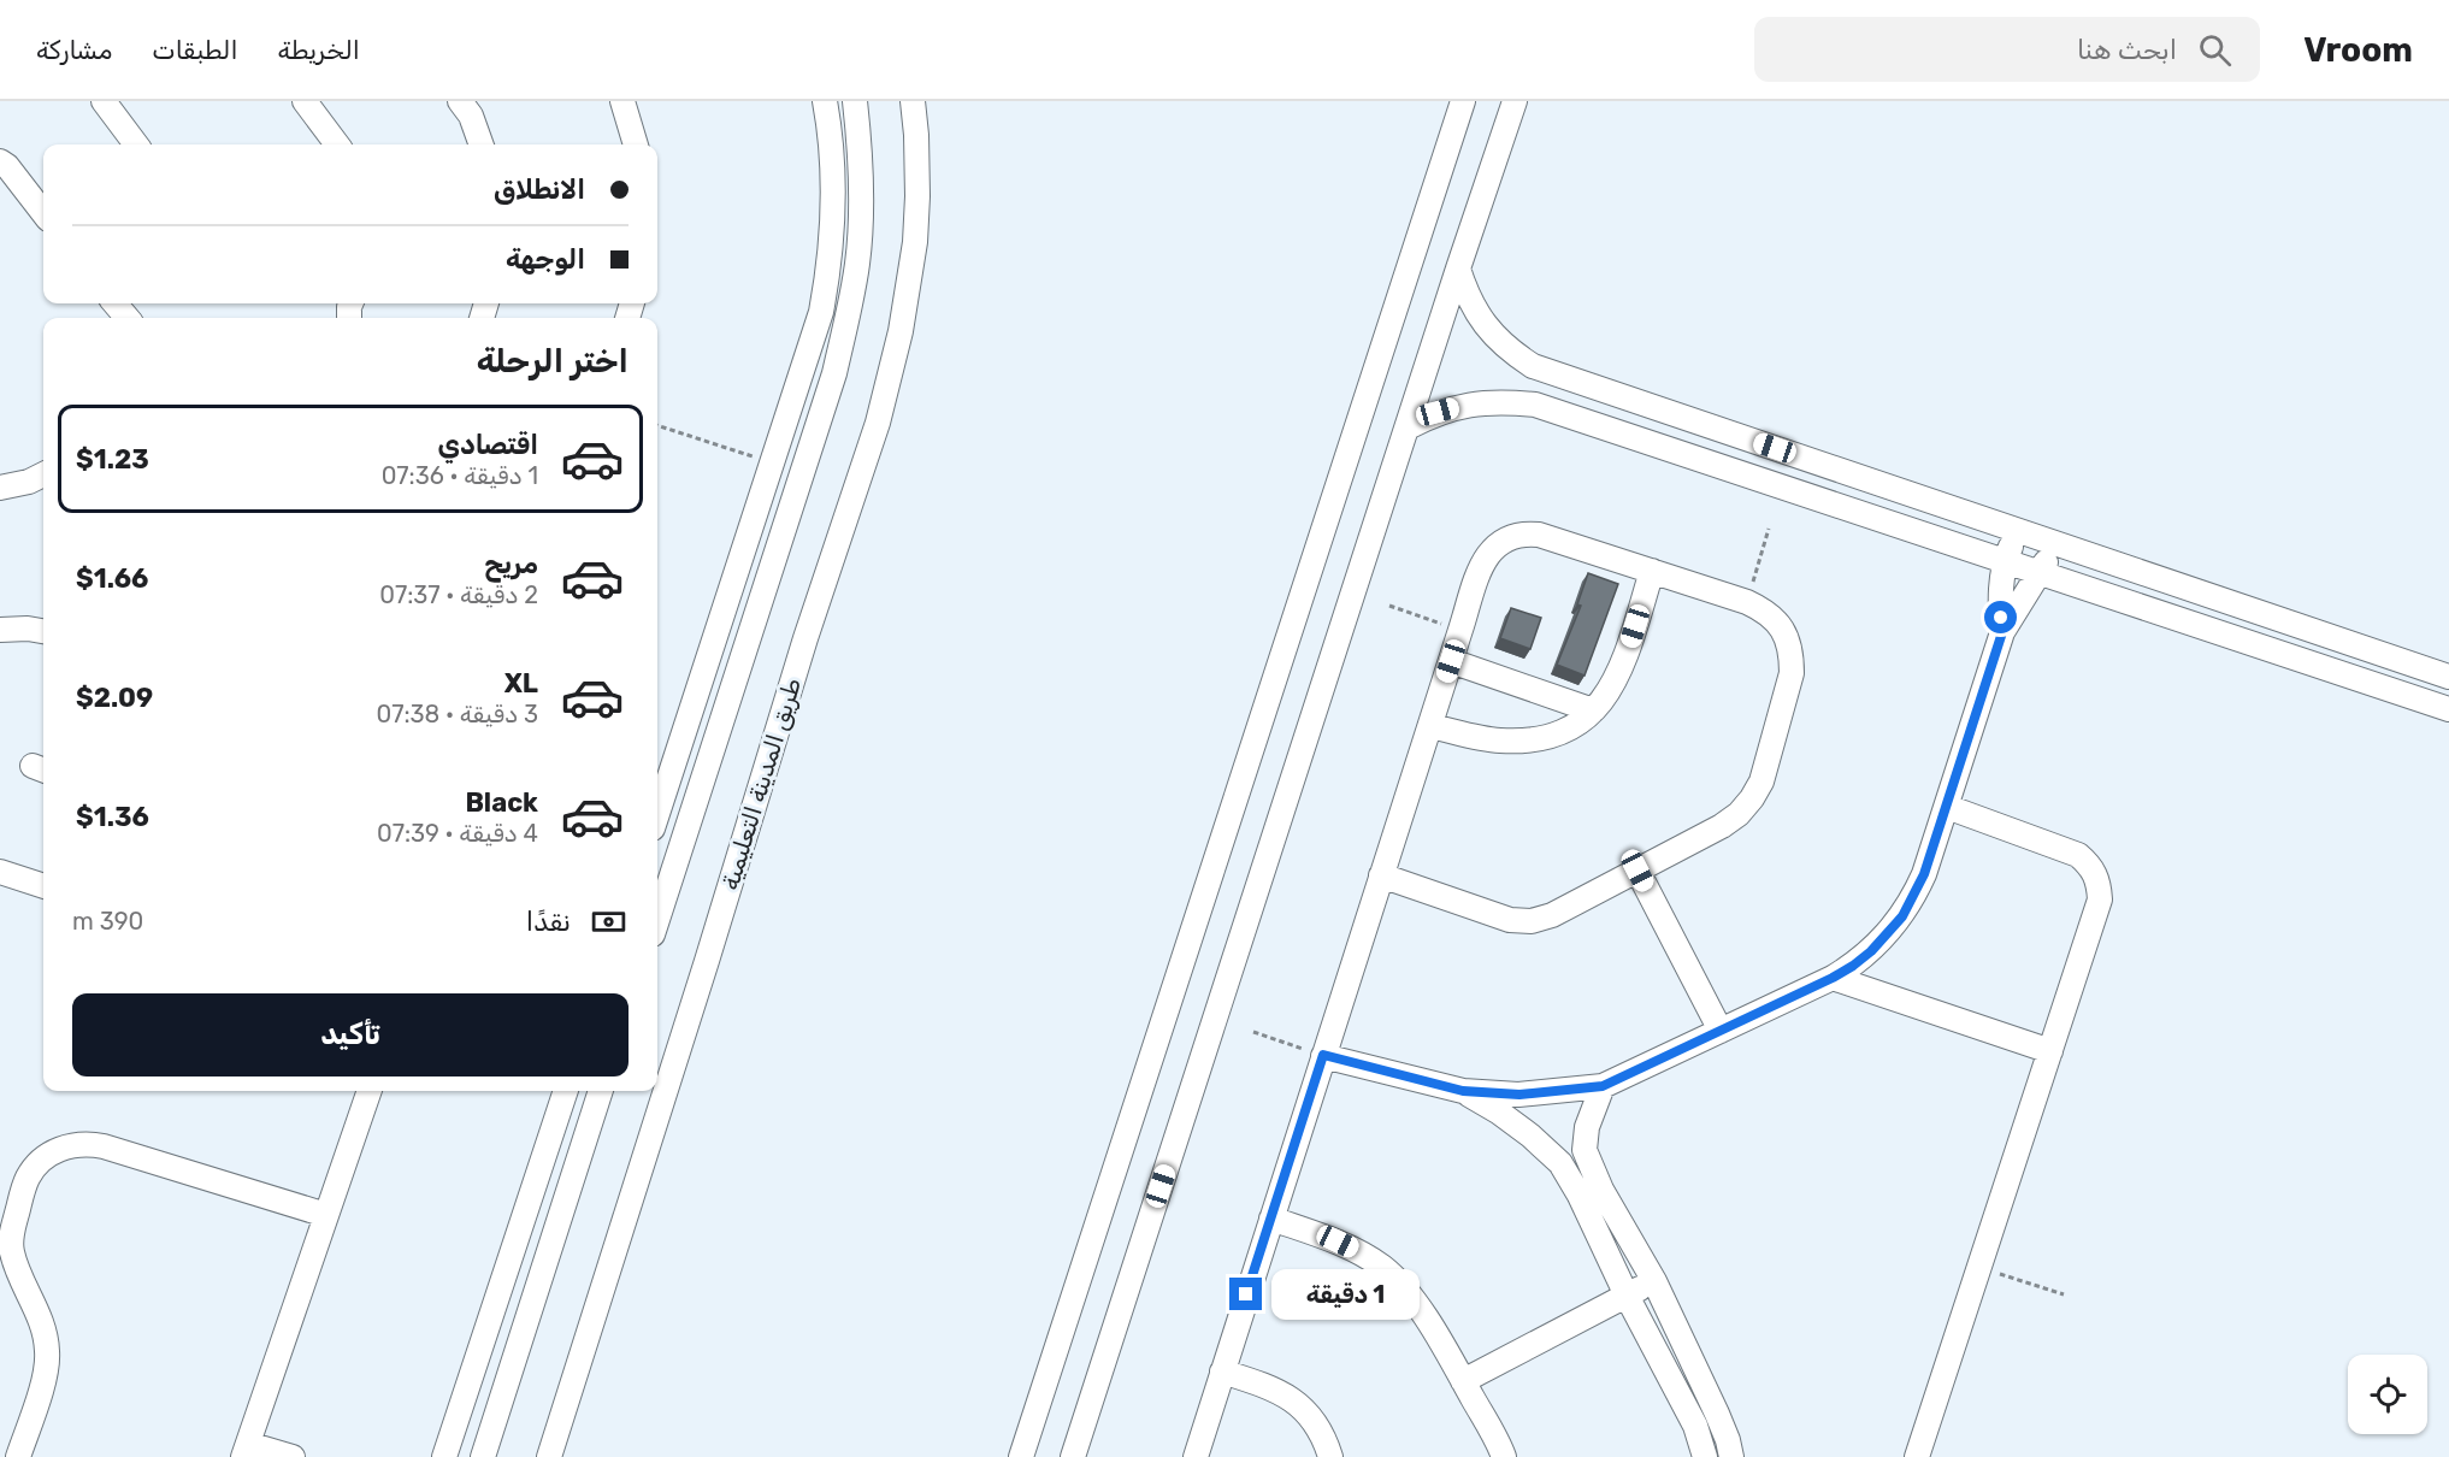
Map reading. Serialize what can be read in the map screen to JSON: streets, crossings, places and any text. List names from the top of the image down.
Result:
{
  "streets": {
    "street": ["طريق المدينة التعليمية"]
  },
  "page": {
    "header": "Vroom",
    "search": "ابحث هنا",
    "nav": ["الخريطة", "الطبقات", "مشاركة"],
    "banner": ["الانطلاق", "الوجهة"],
    "heading": "اختر الرحلة",
    "list": [
      {
        "name": "اقتصادي",
        "note": "1 دقيقة · 07:36",
        "value": "$1.23"
      },
      {
        "name": "مريح",
        "note": "2 دقيقة · 07:37",
        "value": "$1.66"
      },
      {
        "name": "XL",
        "note": "3 دقيقة · 07:38",
        "value": "$2.09"
      },
      {
        "name": "Black",
        "note": "4 دقيقة · 07:39",
        "value": "$1.36"
      }
    ],
    "pay": ["نقدًا", "390 m"],
    "buttons": "تأكيد",
    "bubble": "1 دقيقة"
  }
}
